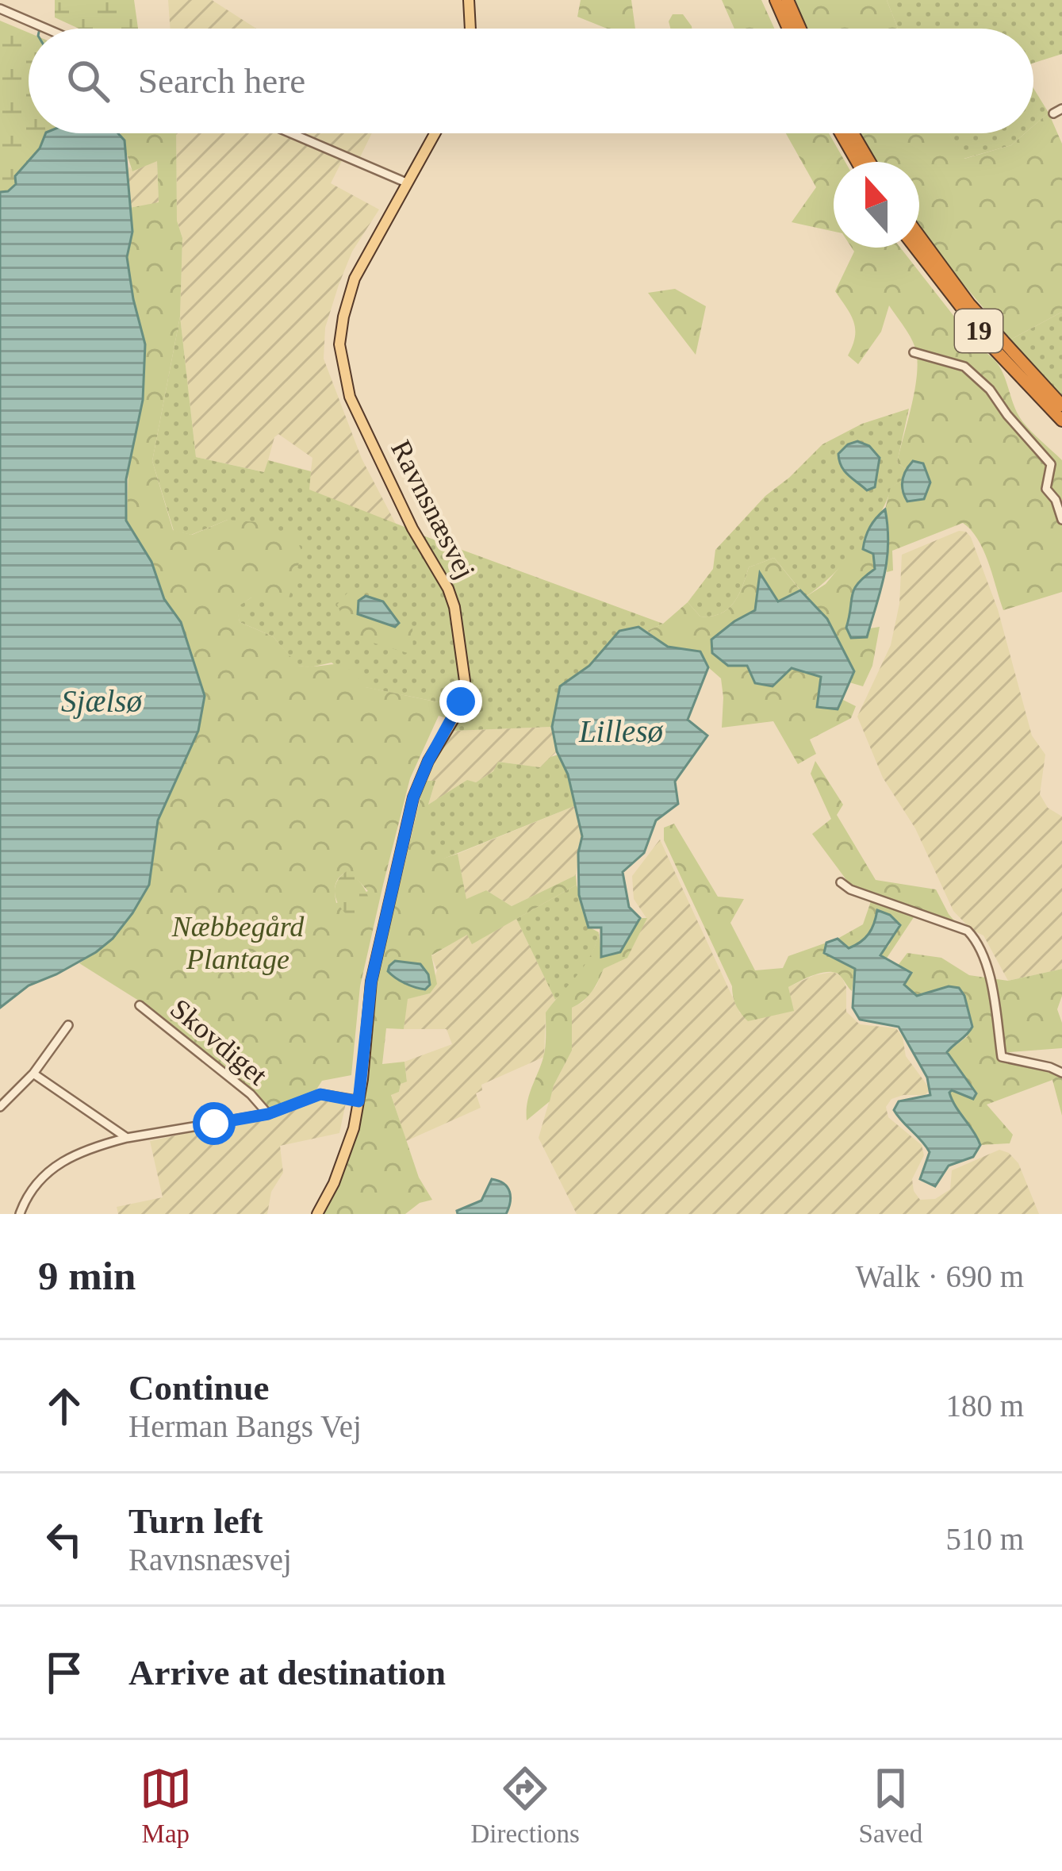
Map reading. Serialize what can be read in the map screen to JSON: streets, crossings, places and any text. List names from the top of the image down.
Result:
{
  "streets": {
    "highway": ["19"],
    "main road": ["Ravnsnæsvej"],
    "street": ["Skovdiget"]
  },
  "water": ["Sjælsø", "Lillesø"],
  "parks": ["Næbbegård Plantage"],
  "north": "top",
  "page": {
    "search": "Search here",
    "heading": ["9 min", "Walk · 690 m"],
    "list": [
      ["Continue", "Herman Bangs Vej", "180 m"],
      ["Turn left", "Ravnsnæsvej", "510 m"],
      "Arrive at destination"
    ],
    "nav": ["Map", "Directions", "Saved"]
  }
}
